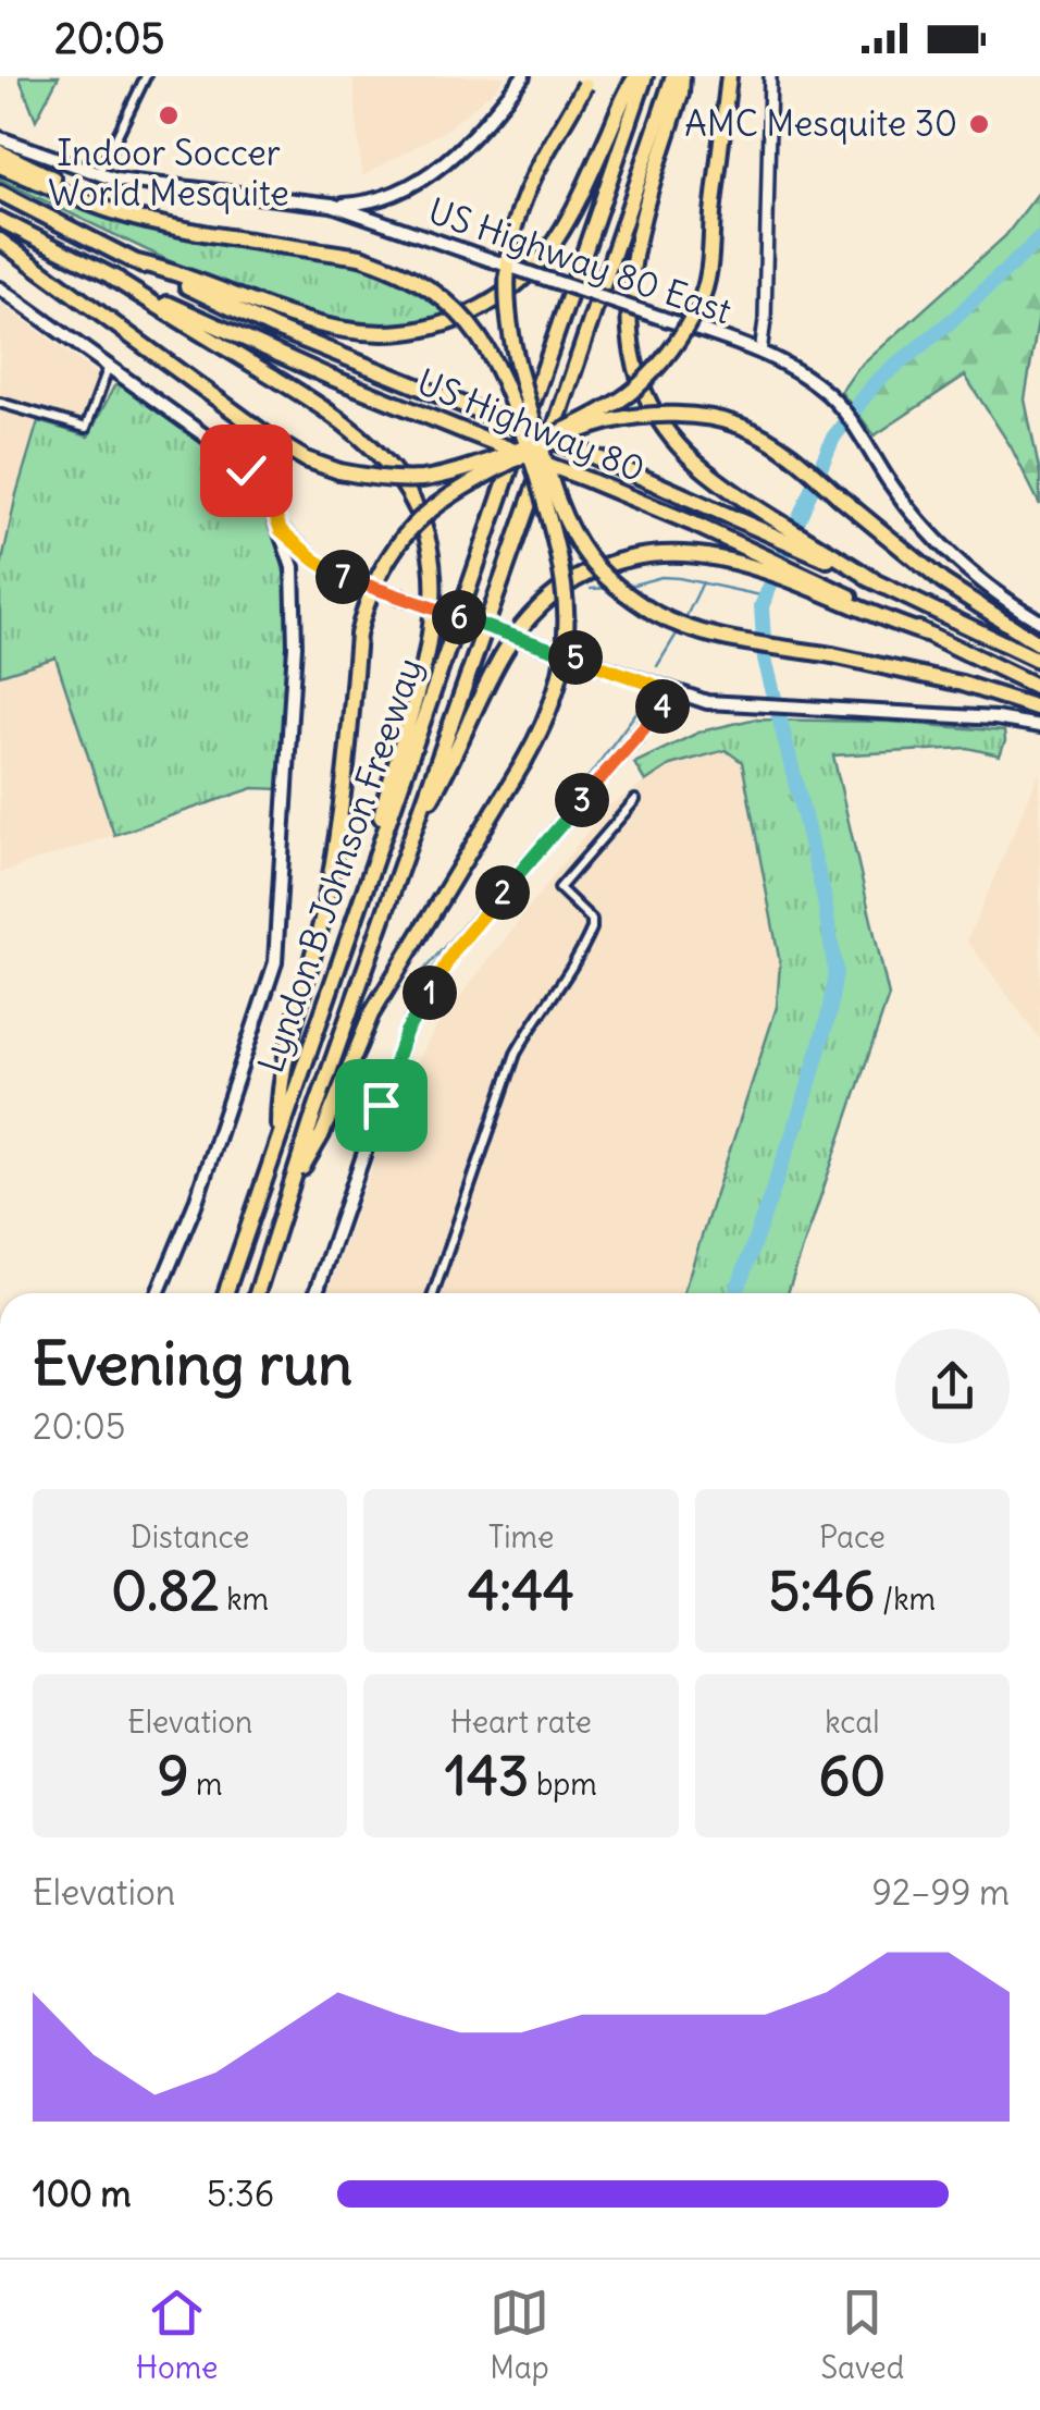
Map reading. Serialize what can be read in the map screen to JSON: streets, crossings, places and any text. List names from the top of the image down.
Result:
{
  "streets": {
    "highway": ["US Highway 80", "Lyndon B Johnson Freeway"],
    "main road": ["US Highway 80 East"]
  },
  "places": ["Indoor Soccer World Mesquite", "AMC Mesquite 30"],
  "page": {
    "status": "20:05",
    "pins": [
      "7",
      "6",
      "5",
      "4",
      "3",
      "2",
      "1"
    ],
    "heading": ["Evening run", "20:05"],
    "stats": [
      ["Distance", "0.82 km"],
      ["Time", "4:44"],
      ["Pace", "5:46 /km"],
      ["Elevation", "9 m"],
      ["Heart rate", "143 bpm"],
      ["kcal", "60"]
    ],
    "chart": ["Elevation", "92–99 m"],
    "list": [
      {
        "name": "100 m",
        "note": "5:36"
      }
    ],
    "tabs": ["Home", "Map", "Saved"]
  }
}
